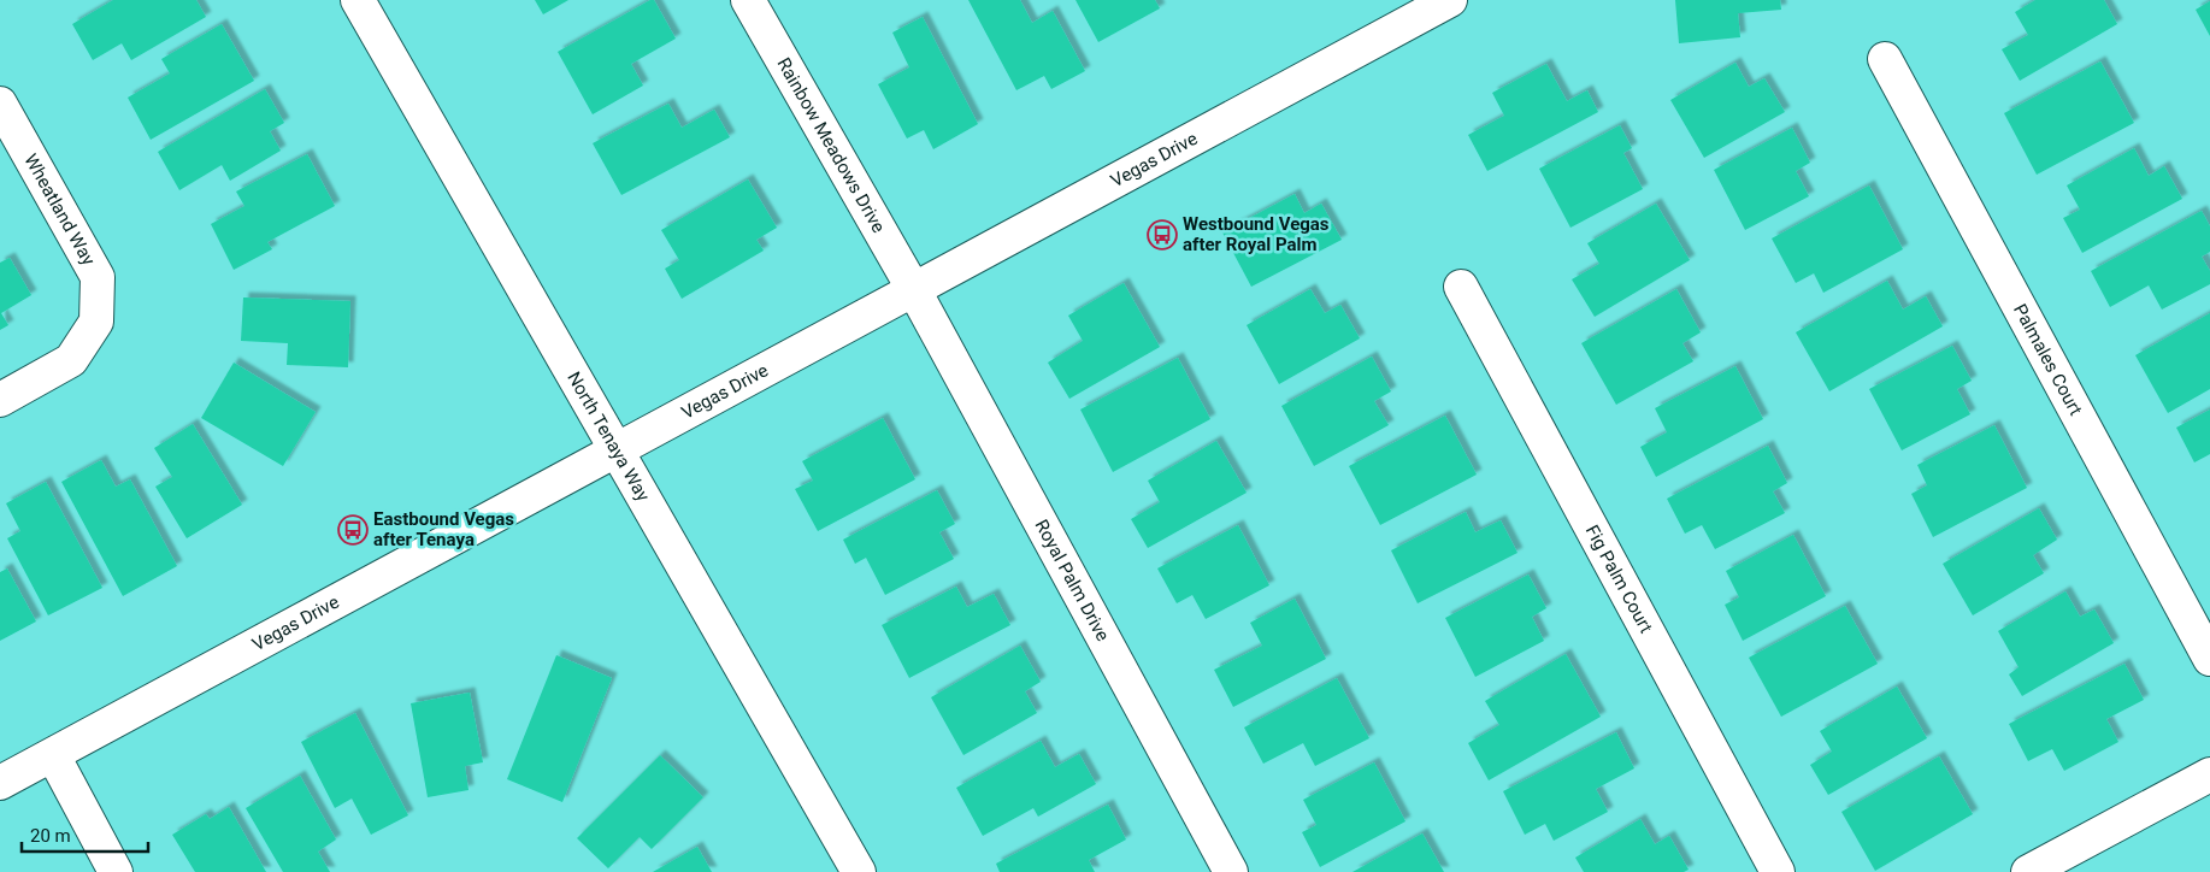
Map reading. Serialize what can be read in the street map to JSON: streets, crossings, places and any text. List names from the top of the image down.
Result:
{
  "streets": {
    "street": [
      "Rainbow Meadows Drive",
      "Vegas Drive",
      "Wheatland Way",
      "Palmales Court",
      "North Tenaya Way",
      "Fig Palm Court",
      "Royal Palm Drive"
    ]
  },
  "crossings": [
    ["Rainbow Meadows Drive", "Vegas Drive"],
    ["Rainbow Meadows Drive", "Royal Palm Drive"],
    ["Vegas Drive", "North Tenaya Way"],
    ["Vegas Drive", "Royal Palm Drive"]
  ],
  "places": {
    "bus stop": ["Westbound Vegas after Royal Palm", "Eastbound Vegas after Tenaya"]
  },
  "scale_bar": "20 m"
}
